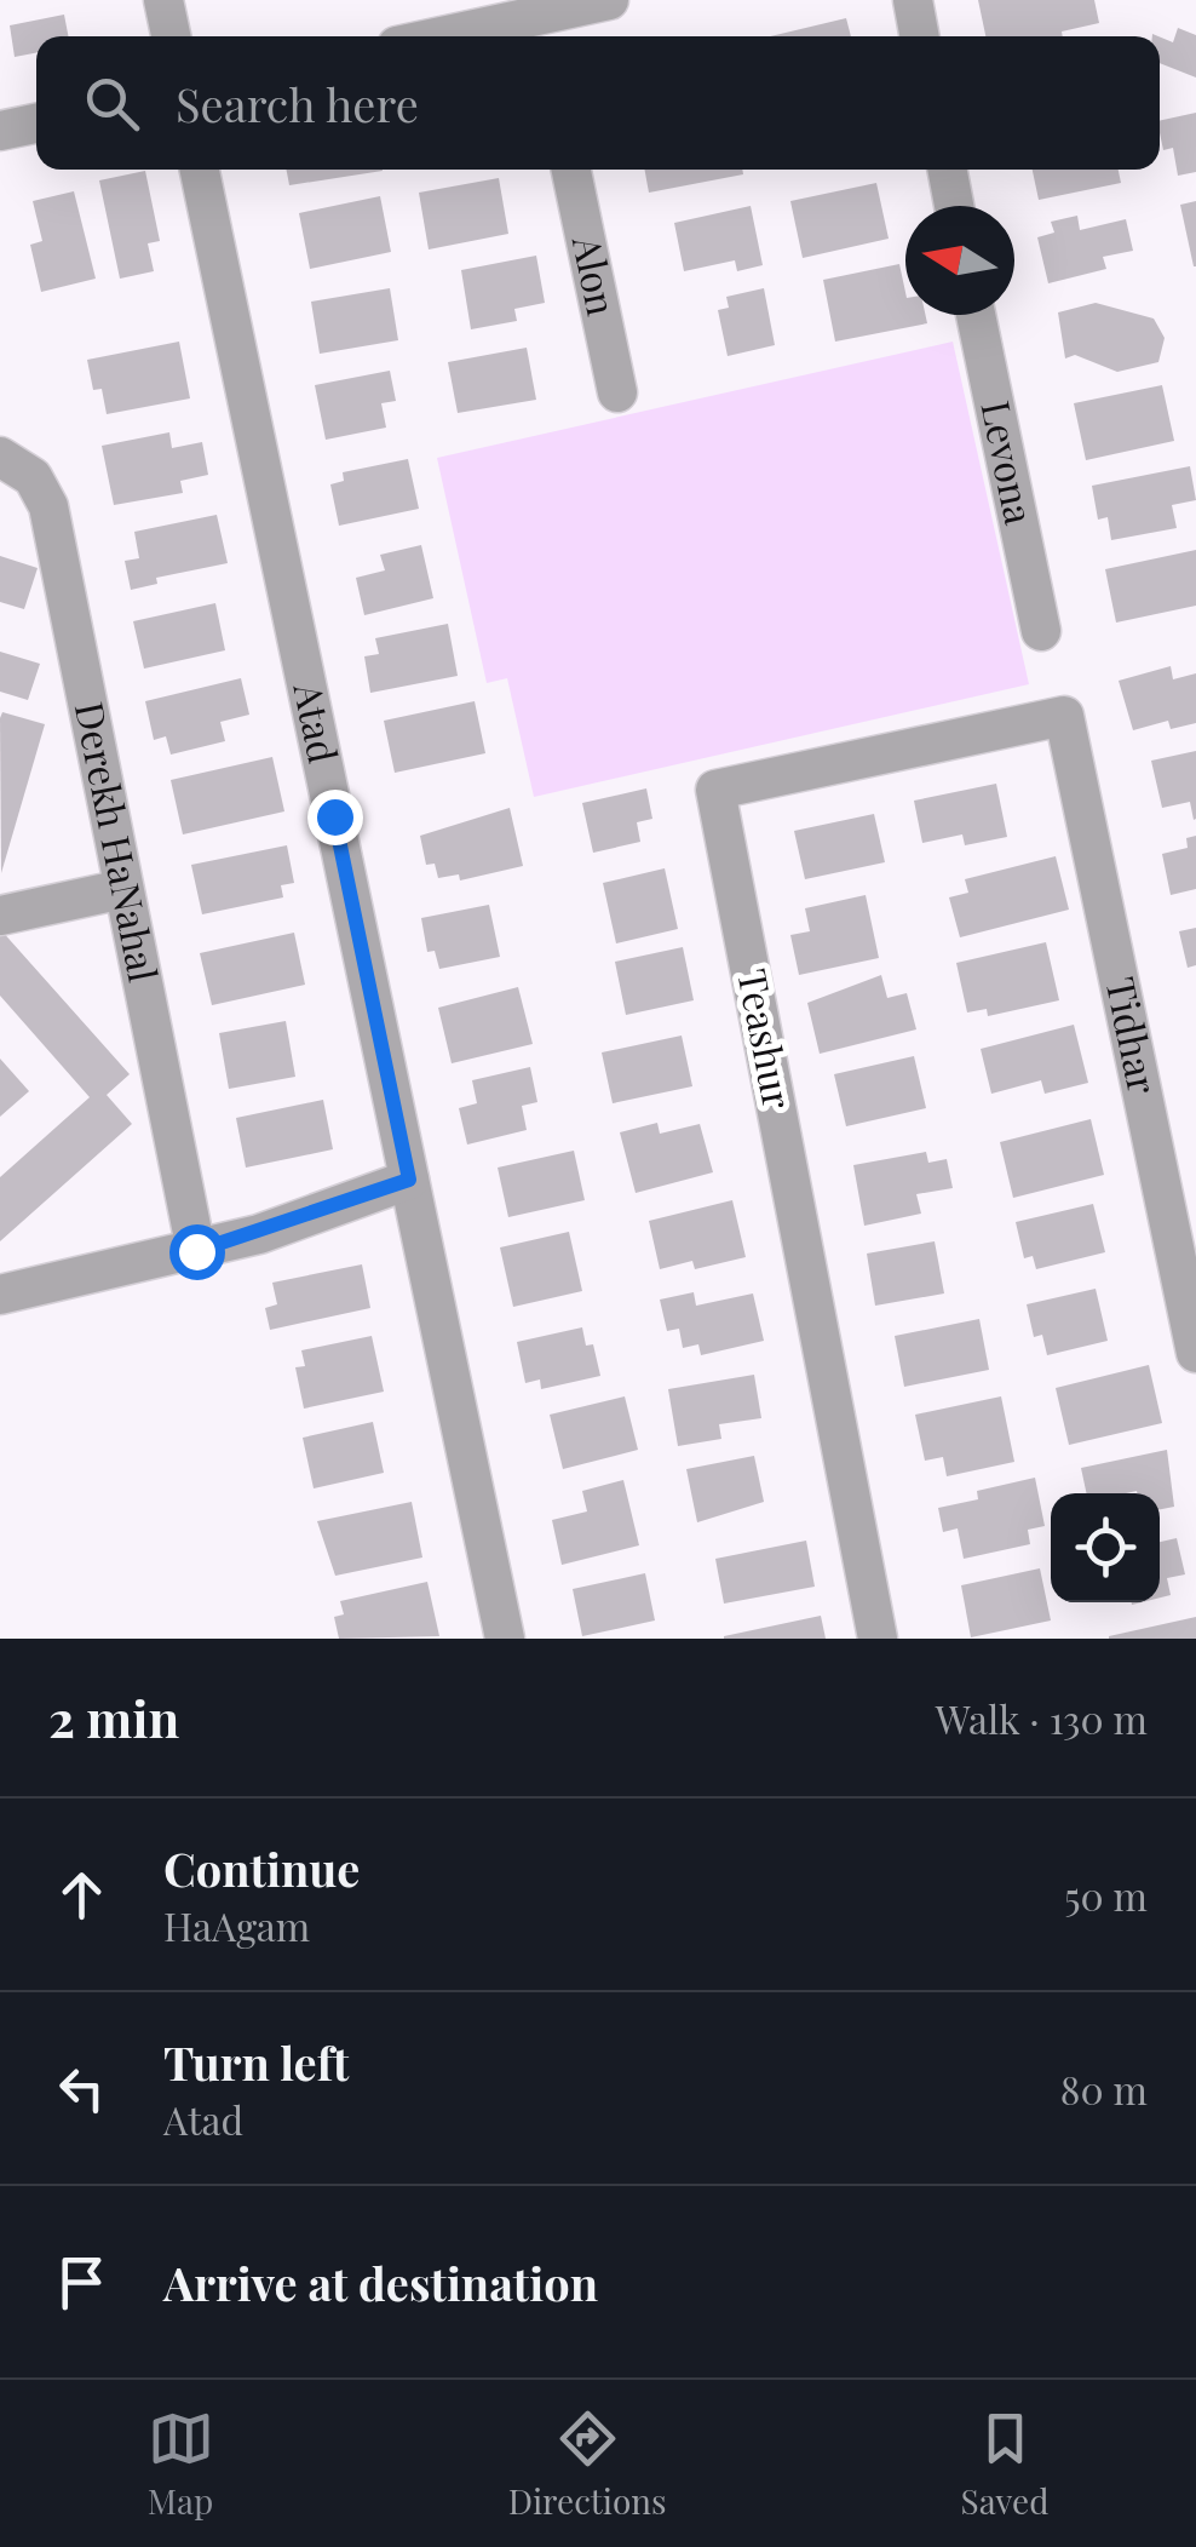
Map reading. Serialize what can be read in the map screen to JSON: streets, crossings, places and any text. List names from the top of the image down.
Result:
{
  "streets": {
    "street": [
      "Alon",
      "Levona",
      "Atad",
      "Derekh HaNahal",
      "Tidhar",
      "Teashur"
    ]
  },
  "crossings": [
    ["Tidhar", "Teashur"]
  ],
  "north": "left",
  "page": {
    "search": "Search here",
    "heading": ["2 min", "Walk · 130 m"],
    "list": [
      ["Continue", "HaAgam", "50 m"],
      ["Turn left", "Atad", "80 m"],
      "Arrive at destination"
    ],
    "nav": ["Map", "Directions", "Saved"]
  }
}
